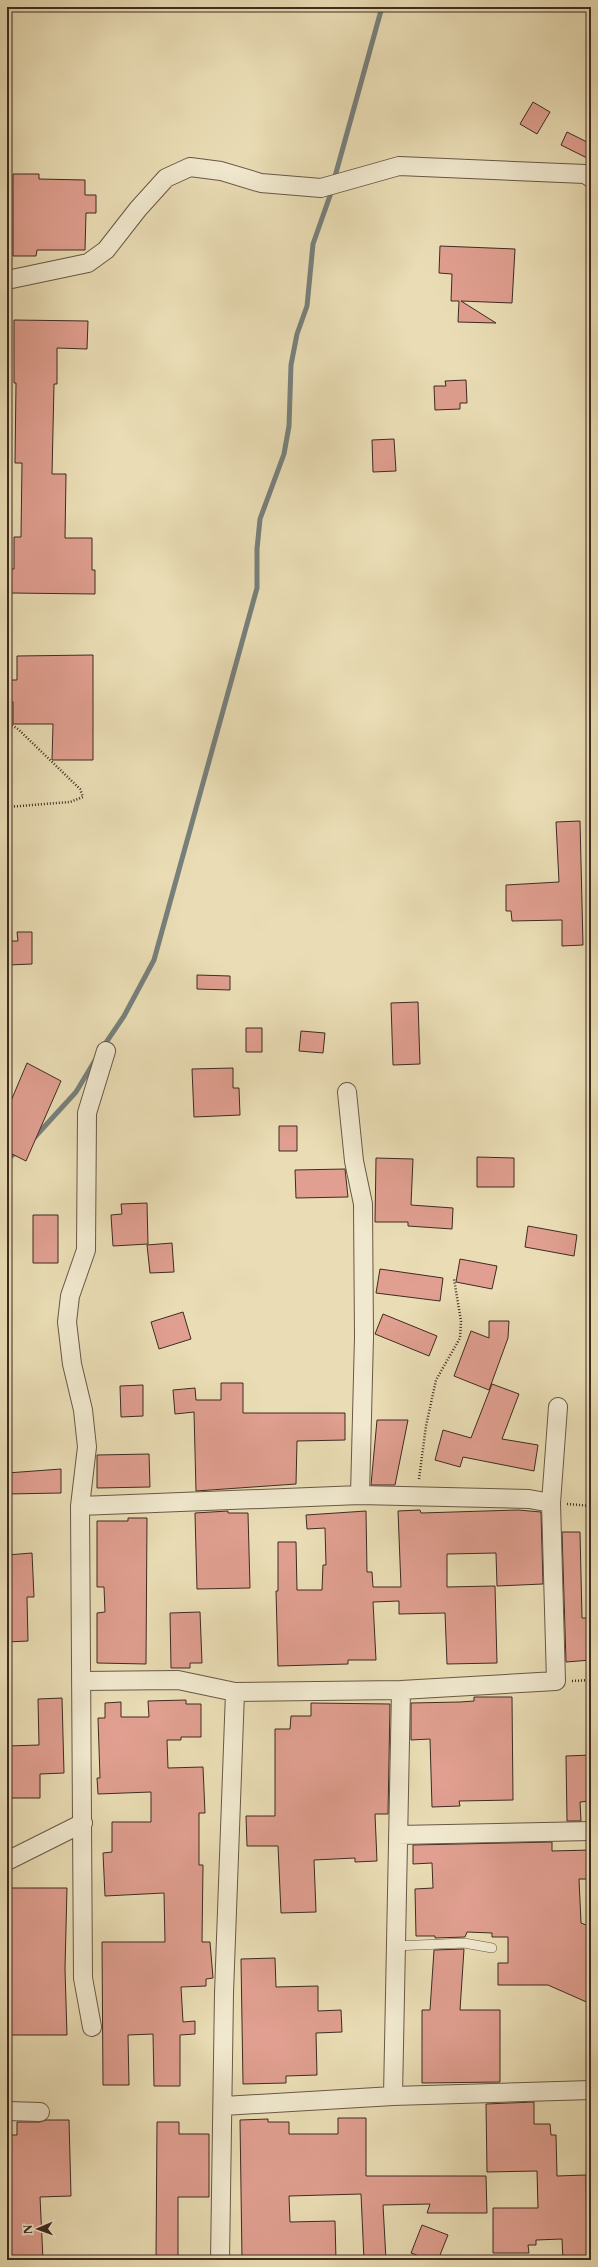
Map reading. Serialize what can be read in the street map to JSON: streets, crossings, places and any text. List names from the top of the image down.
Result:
{
  "north": "left"
}
